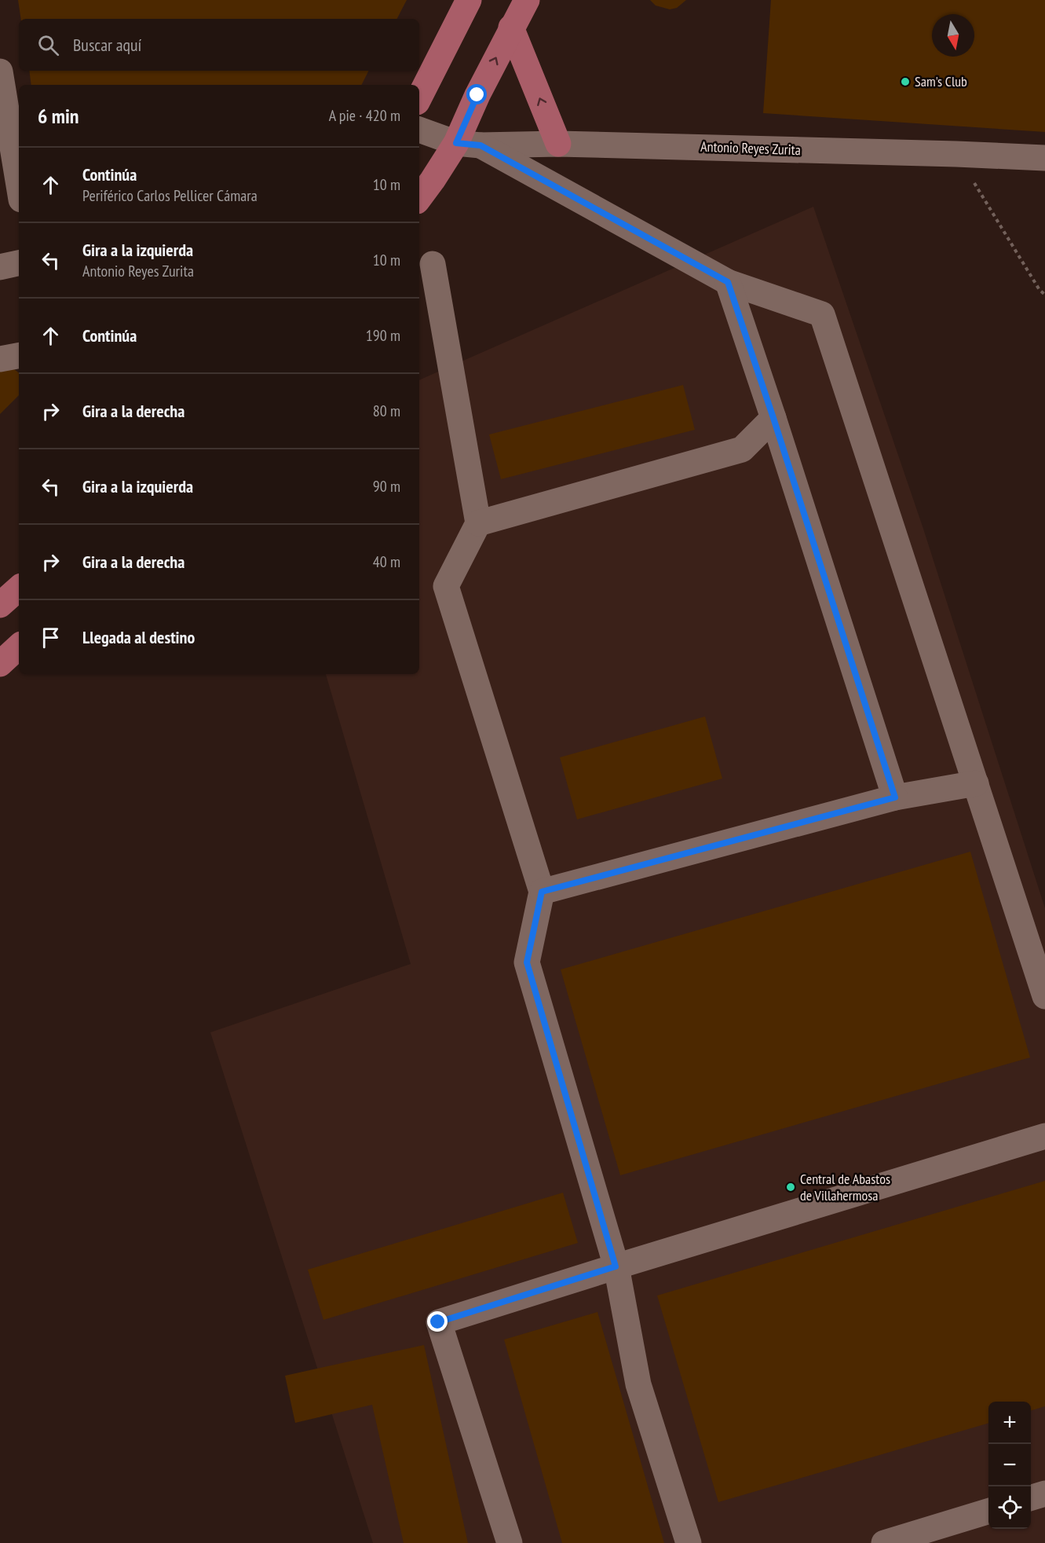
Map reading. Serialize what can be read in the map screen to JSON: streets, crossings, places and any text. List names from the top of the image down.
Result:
{
  "streets": {
    "street": ["Antonio Reyes Zurita"]
  },
  "places": ["Sam's Club", "Central de Abastos de Villahermosa"],
  "north": "bottom",
  "page": {
    "search": "Buscar aquí",
    "heading": ["6 min", "A pie · 420 m"],
    "list": [
      ["Continúa", "Periférico Carlos Pellicer Cámara", "10 m"],
      ["Gira a la izquierda", "Antonio Reyes Zurita", "10 m"],
      ["Continúa", "190 m"],
      ["Gira a la derecha", "80 m"],
      ["Gira a la izquierda", "90 m"],
      ["Gira a la derecha", "40 m"],
      "Llegada al destino"
    ],
    "map_buttons": ["+", "−"]
  }
}
